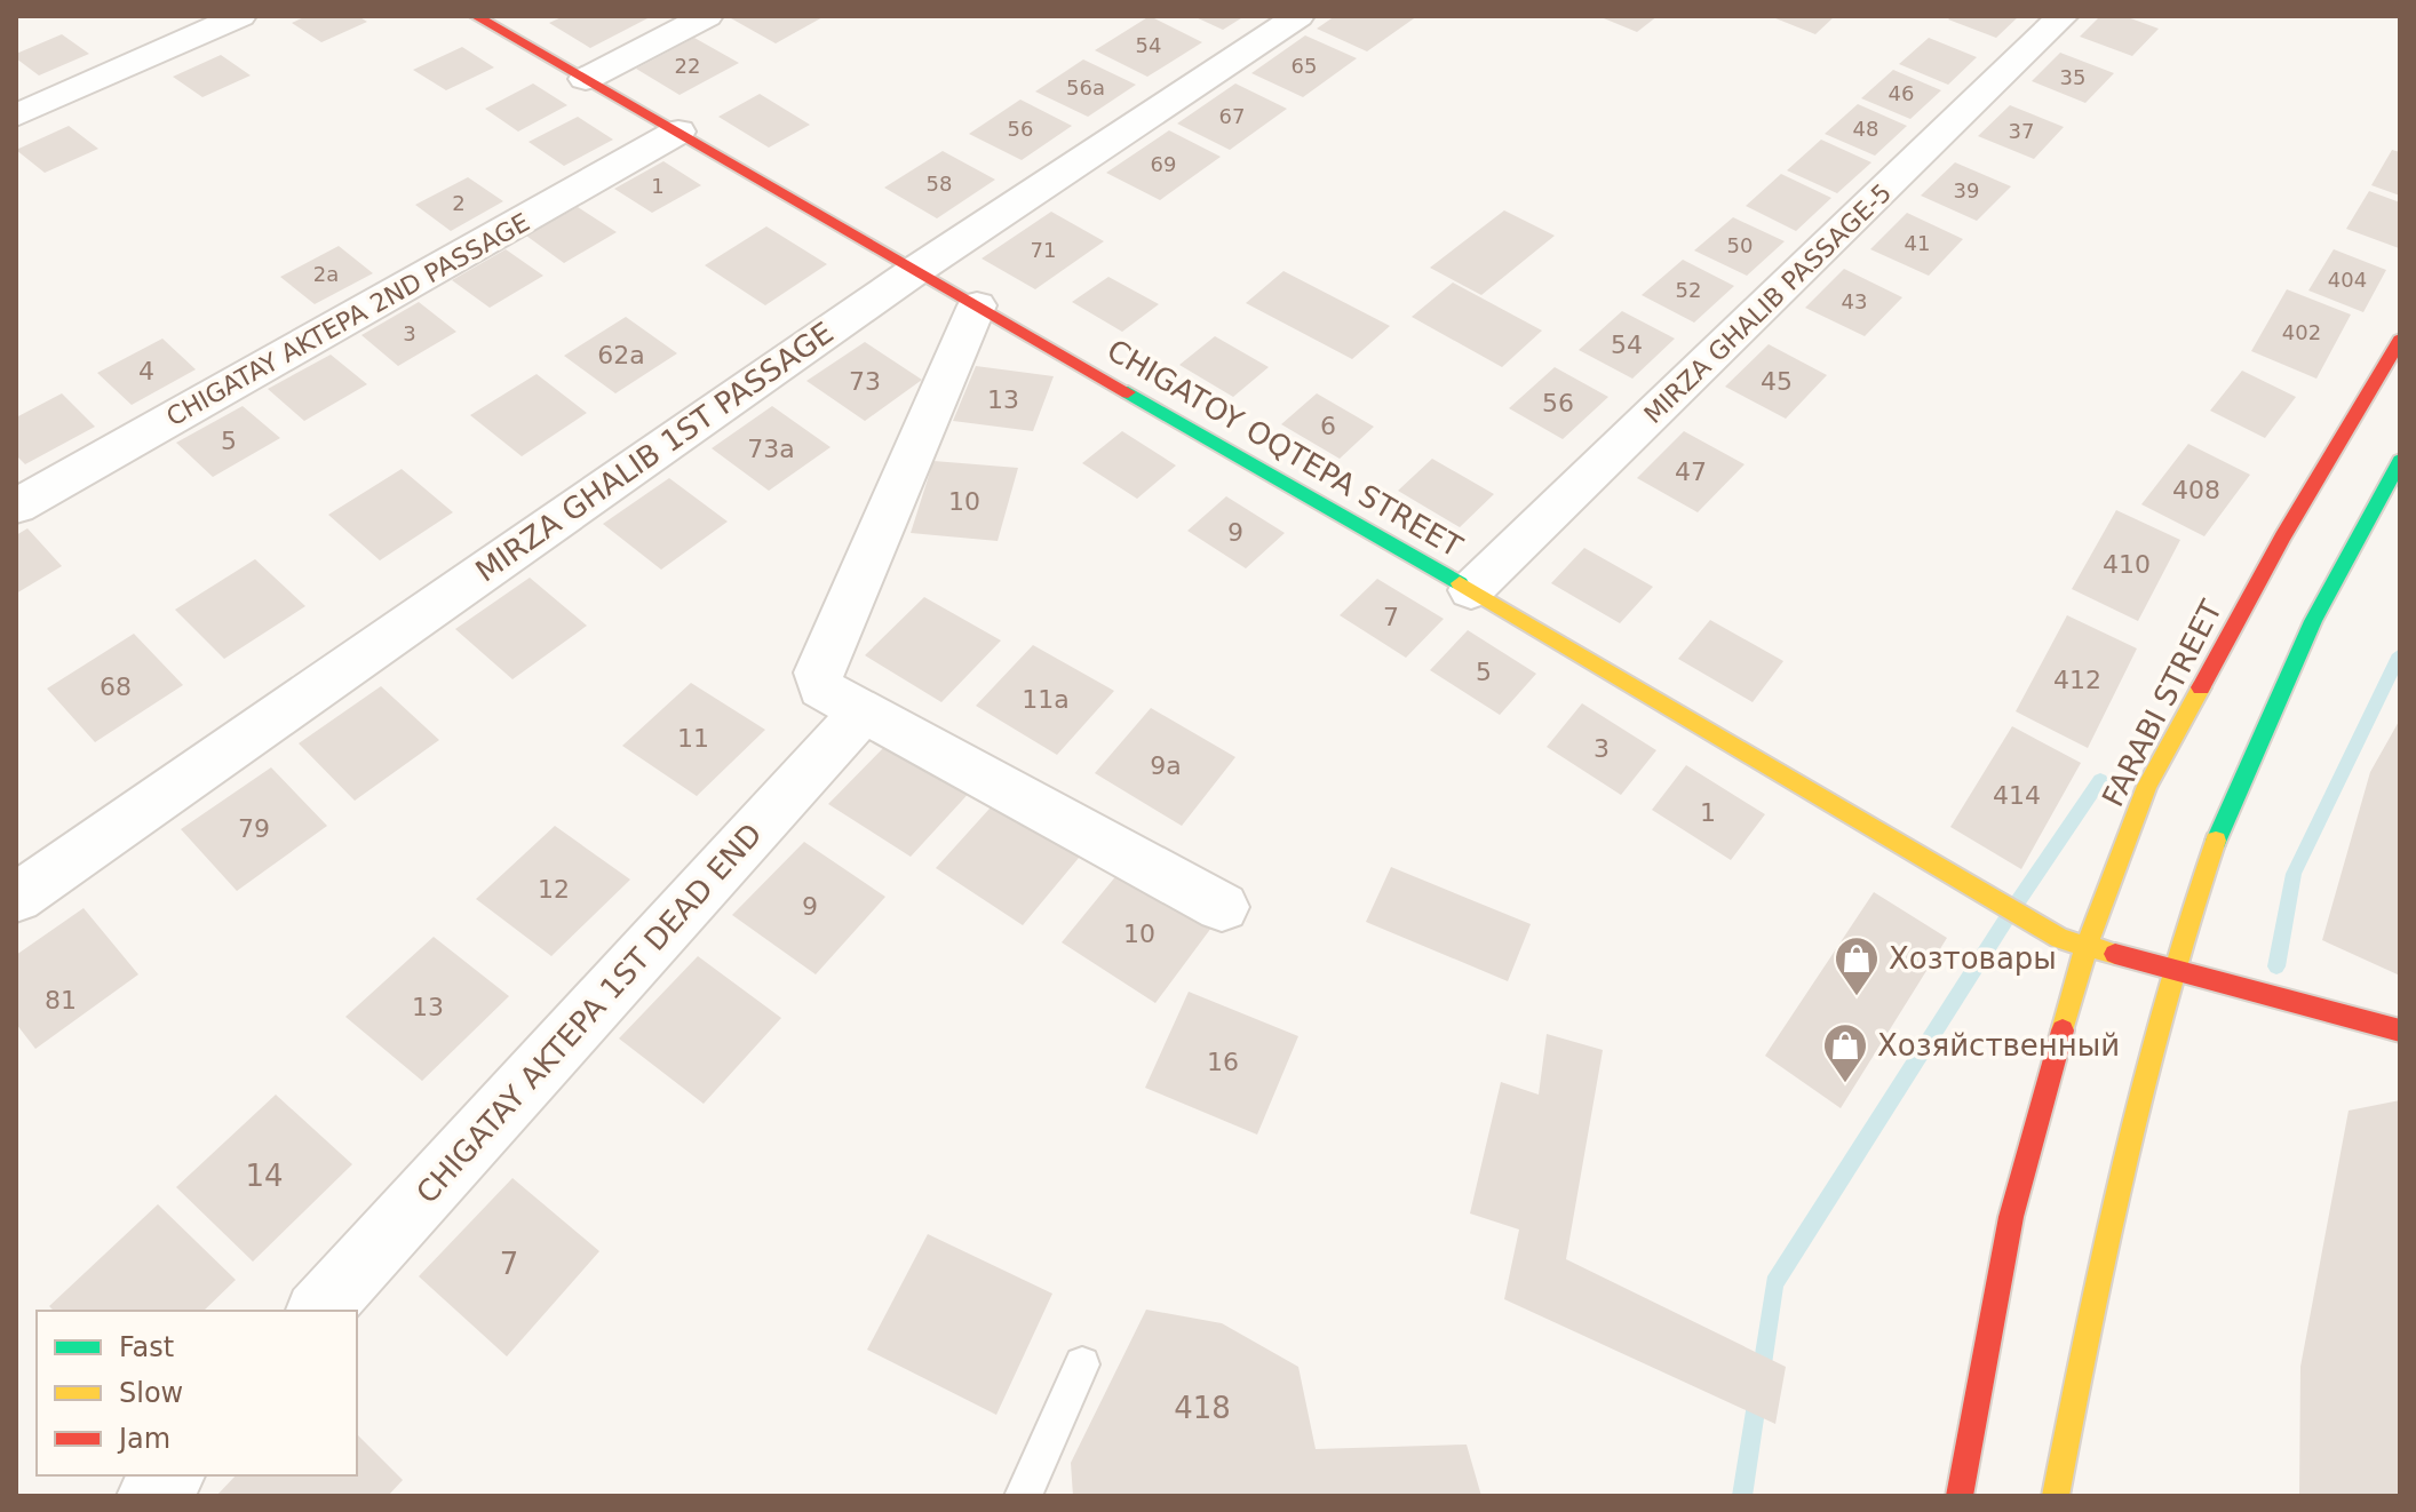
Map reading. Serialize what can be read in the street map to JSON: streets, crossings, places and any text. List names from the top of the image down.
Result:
{
  "streets": {
    "main road": ["CHIGATOY OQTEPA STREET", "FARABI STREET"],
    "street": [
      "MIRZA GHALIB PASSAGE-5",
      "CHIGATAY AKTEPA 2ND PASSAGE",
      "MIRZA GHALIB 1ST PASSAGE",
      "CHIGATAY AKTEPA 1ST DEAD END"
    ]
  },
  "crossings": [
    ["MIRZA GHALIB PASSAGE-5", "CHIGATOY OQTEPA STREET"],
    ["CHIGATAY AKTEPA 2ND PASSAGE", "CHIGATOY OQTEPA STREET"],
    ["CHIGATOY OQTEPA STREET", "MIRZA GHALIB 1ST PASSAGE"],
    ["CHIGATOY OQTEPA STREET", "FARABI STREET"]
  ],
  "places": {
    "shop": ["Хозтовары", "Хозяйственный"]
  },
  "house_numbers": [
    "54",
    "22",
    "65",
    "35",
    "56a",
    "46",
    "67",
    "56",
    "48",
    "37",
    "69",
    "58",
    "1",
    "39",
    "2",
    "41",
    "50",
    "71",
    "2a",
    "404",
    "52",
    "43",
    "402",
    "3",
    "54",
    "62a",
    "4",
    "73",
    "45",
    "13",
    "56",
    "6",
    "5",
    "73a",
    "47",
    "408",
    "10",
    "9",
    "410",
    "7",
    "5",
    "412",
    "68",
    "11a",
    "11",
    "3",
    "9a",
    "414",
    "1",
    "79",
    "12",
    "9",
    "10",
    "81",
    "13",
    "16",
    "14",
    "7",
    "418"
  ],
  "legend": ["Fast", "Slow", "Jam"]
}
